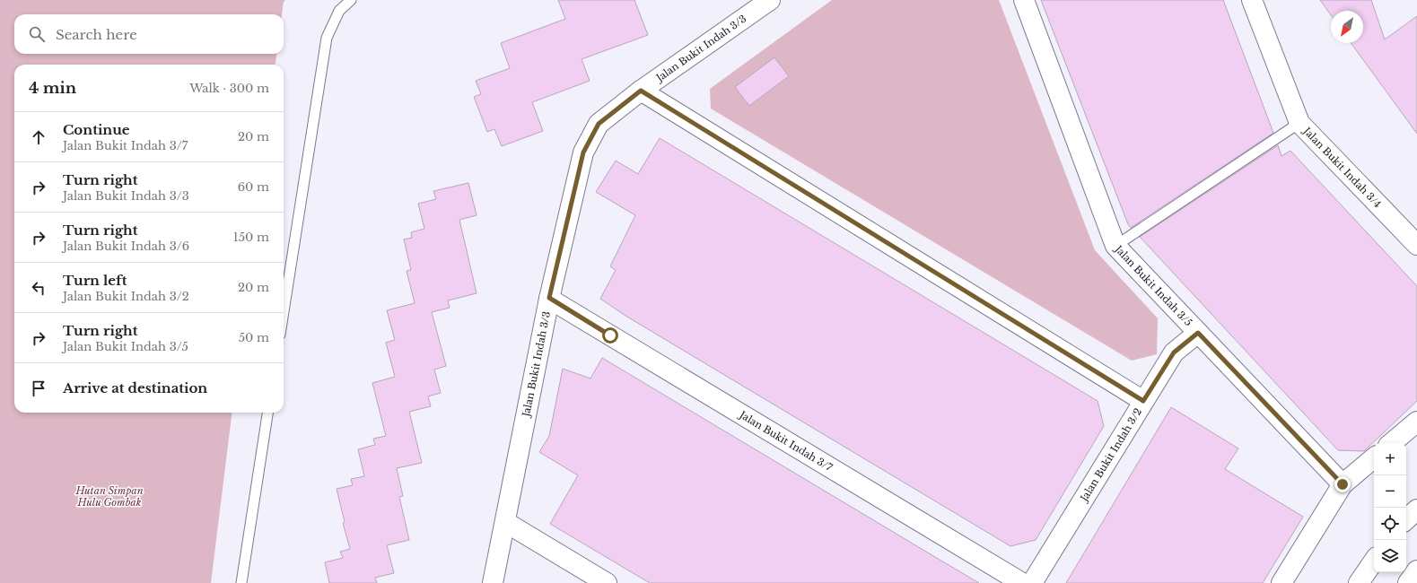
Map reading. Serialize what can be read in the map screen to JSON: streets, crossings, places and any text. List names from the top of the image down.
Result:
{
  "streets": {
    "street": [
      "Jalan Bukit Indah 3/3",
      "Jalan Bukit Indah 3/4",
      "Jalan Bukit Indah 3/5",
      "Jalan Bukit Indah 3/7",
      "Jalan Bukit Indah 3/2"
    ]
  },
  "crossings": [
    ["Jalan Bukit Indah 3/3", "Jalan Bukit Indah 3/7"],
    ["Jalan Bukit Indah 3/5", "Jalan Bukit Indah 3/2"]
  ],
  "parks": ["Hutan Simpan Hulu Gombak"],
  "north": "bottom left",
  "page": {
    "search": "Search here",
    "heading": ["4 min", "Walk · 300 m"],
    "list": [
      ["Continue", "Jalan Bukit Indah 3/7", "20 m"],
      ["Turn right", "Jalan Bukit Indah 3/3", "60 m"],
      ["Turn right", "Jalan Bukit Indah 3/6", "150 m"],
      ["Turn left", "Jalan Bukit Indah 3/2", "20 m"],
      ["Turn right", "Jalan Bukit Indah 3/5", "50 m"],
      "Arrive at destination"
    ],
    "map_buttons": ["+", "−"]
  }
}
